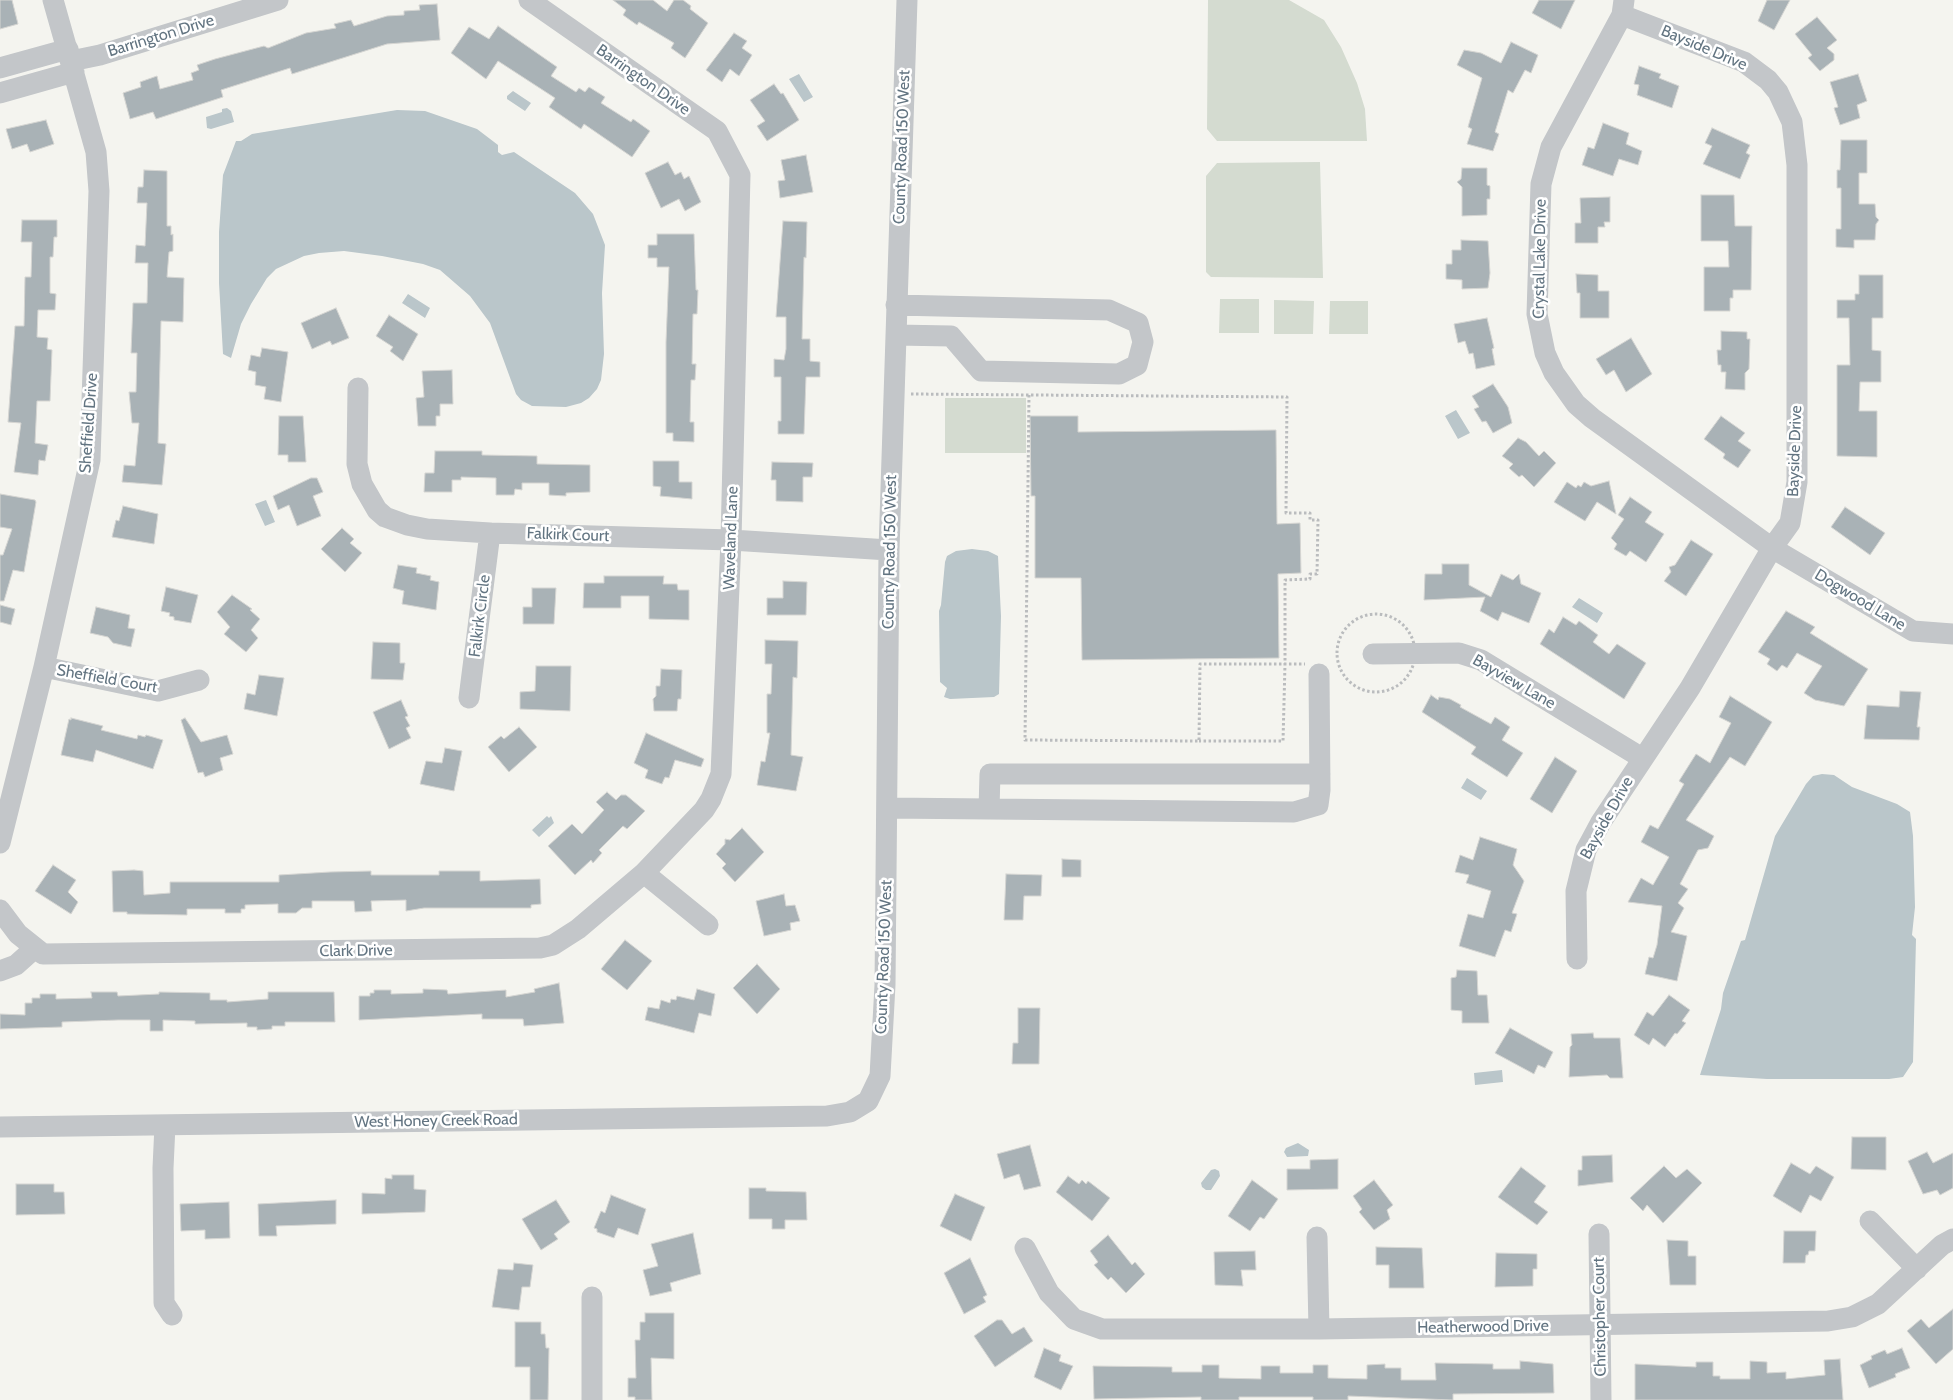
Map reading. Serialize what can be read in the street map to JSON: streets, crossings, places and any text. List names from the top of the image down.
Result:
{
  "streets": {
    "street": [
      "Barrington Drive",
      "Bayside Drive",
      "County Road 150 West",
      "Crystal Lake Drive",
      "Sheffield Drive",
      "Falkirk Court",
      "Waveland Lane",
      "Dogwood Lane",
      "Falkirk Circle",
      "Sheffield Court",
      "Bayview Lane",
      "Clark Drive",
      "West Honey Creek Road",
      "Christopher Court",
      "Heatherwood Drive"
    ]
  },
  "crossings": [
    ["Barrington Drive", "Sheffield Drive"],
    ["Barrington Drive", "Waveland Lane"],
    ["Bayside Drive", "Crystal Lake Drive"],
    ["Bayside Drive", "Dogwood Lane"],
    ["Bayside Drive", "Bayview Lane"],
    ["County Road 150 West", "Falkirk Court"],
    ["County Road 150 West", "West Honey Creek Road"],
    ["Crystal Lake Drive", "Dogwood Lane"],
    ["Sheffield Drive", "Sheffield Court"],
    ["Falkirk Court", "Waveland Lane"],
    ["Falkirk Court", "Falkirk Circle"],
    ["Waveland Lane", "Clark Drive"],
    ["Christopher Court", "Heatherwood Drive"]
  ]
}
